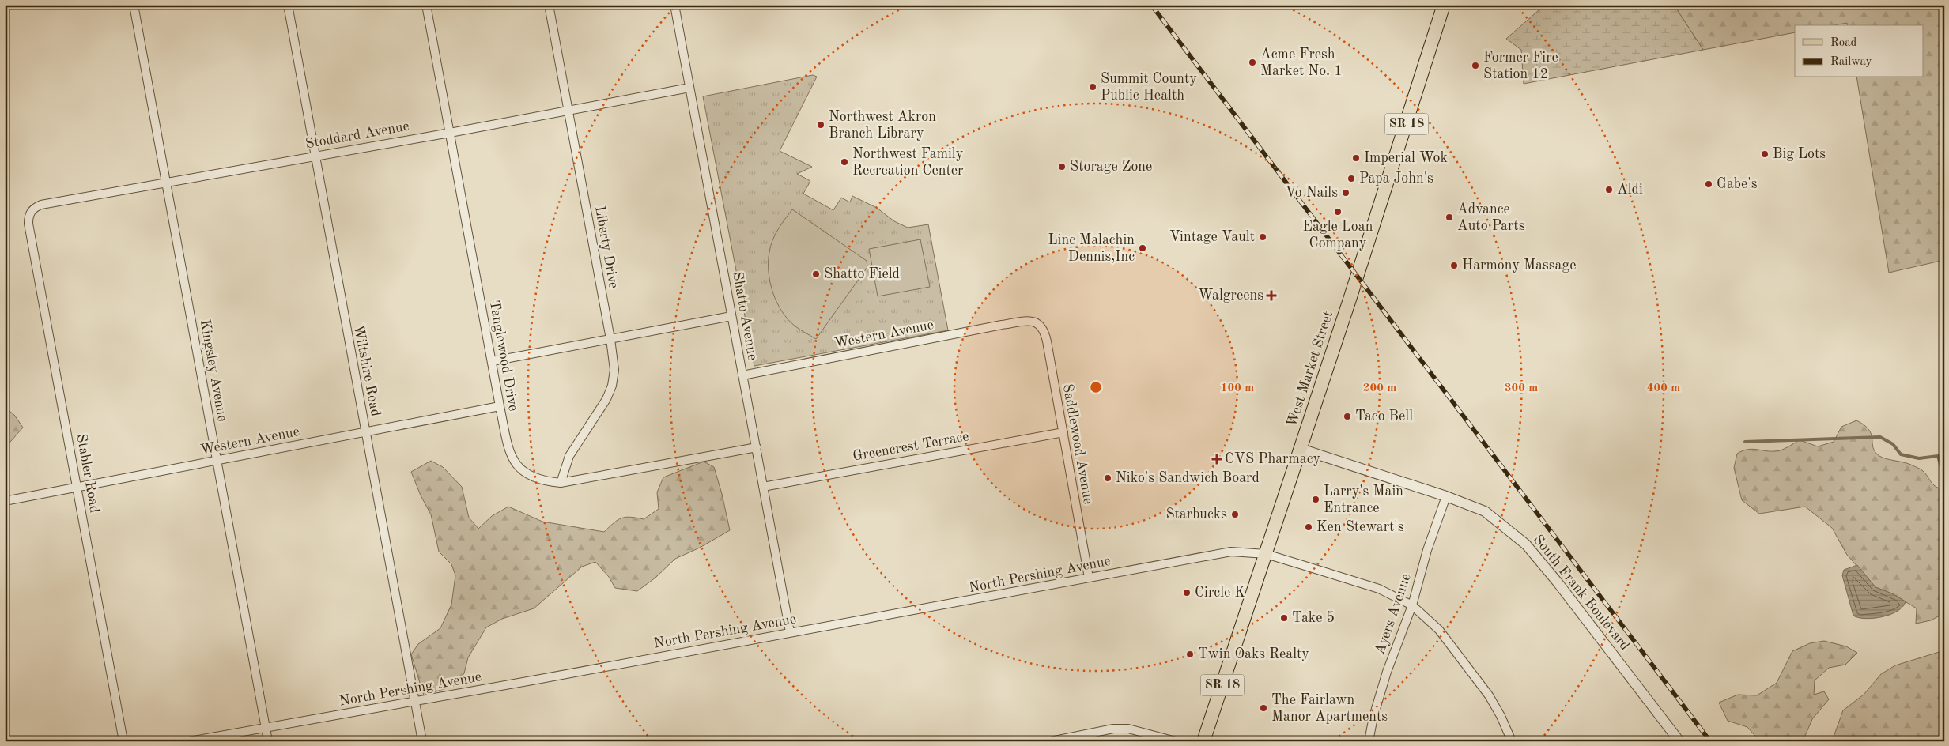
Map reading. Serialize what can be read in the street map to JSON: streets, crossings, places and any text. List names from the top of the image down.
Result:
{
  "streets": {
    "main road": ["SR 18", "West Market Street"],
    "street": [
      "Stoddard Avenue",
      "Liberty Drive",
      "Shatto Avenue",
      "Western Avenue",
      "Tanglewood Drive",
      "Kingsley Avenue",
      "Wiltshire Road",
      "Saddlewood Avenue",
      "Greencrest Terrace",
      "Stabler Road",
      "North Pershing Avenue",
      "South Frank Boulevard",
      "Ayers Avenue"
    ]
  },
  "crossings": [
    ["Stoddard Avenue", "Liberty Drive"],
    ["Stoddard Avenue", "Shatto Avenue"],
    ["Stoddard Avenue", "Tanglewood Drive"],
    ["Stoddard Avenue", "Kingsley Avenue"],
    ["Stoddard Avenue", "Wiltshire Road"],
    ["Stoddard Avenue", "Stabler Road"],
    ["Liberty Drive", "Tanglewood Drive"],
    ["Shatto Avenue", "Western Avenue"],
    ["Shatto Avenue", "Tanglewood Drive"],
    ["Shatto Avenue", "Greencrest Terrace"],
    ["Shatto Avenue", "North Pershing Avenue"],
    ["Western Avenue", "Tanglewood Drive"],
    ["Western Avenue", "Kingsley Avenue"],
    ["Western Avenue", "Wiltshire Road"],
    ["Western Avenue", "Saddlewood Avenue"],
    ["Western Avenue", "Stabler Road"],
    ["West Market Street", "North Pershing Avenue"],
    ["West Market Street", "South Frank Boulevard"],
    ["Kingsley Avenue", "North Pershing Avenue"],
    ["Wiltshire Road", "North Pershing Avenue"],
    ["Saddlewood Avenue", "Greencrest Terrace"],
    ["Saddlewood Avenue", "North Pershing Avenue"],
    ["North Pershing Avenue", "Ayers Avenue"],
    ["South Frank Boulevard", "Ayers Avenue"]
  ],
  "places": {
    "other": [
      "Acme Fresh Market No. 1",
      "Former Fire Station 12",
      "Summit County Public Health",
      "Northwest Akron Branch Library",
      "Big Lots",
      "Imperial Wok",
      "Northwest Family Recreation Center",
      "Storage Zone",
      "Papa John's",
      "Gabe's",
      "Aldi",
      "Vo Nails",
      "Eagle Loan Company",
      "Advance Auto Parts",
      "Vintage Vault",
      "Linc Malachin Dennis,Inc",
      "Harmony Massage",
      "Shatto Field",
      "Taco Bell",
      "Niko's Sandwich Board",
      "Larry's Main Entrance",
      "Starbucks",
      "Ken Stewart's",
      "Circle K",
      "Take 5",
      "Twin Oaks Realty",
      "The Fairlawn Manor Apartments"
    ],
    "health": ["Walgreens", "CVS Pharmacy"]
  },
  "legend": ["Road", "Railway"],
  "rings": [
    "100 m",
    "200 m",
    "300 m",
    "400 m"
  ]
}
